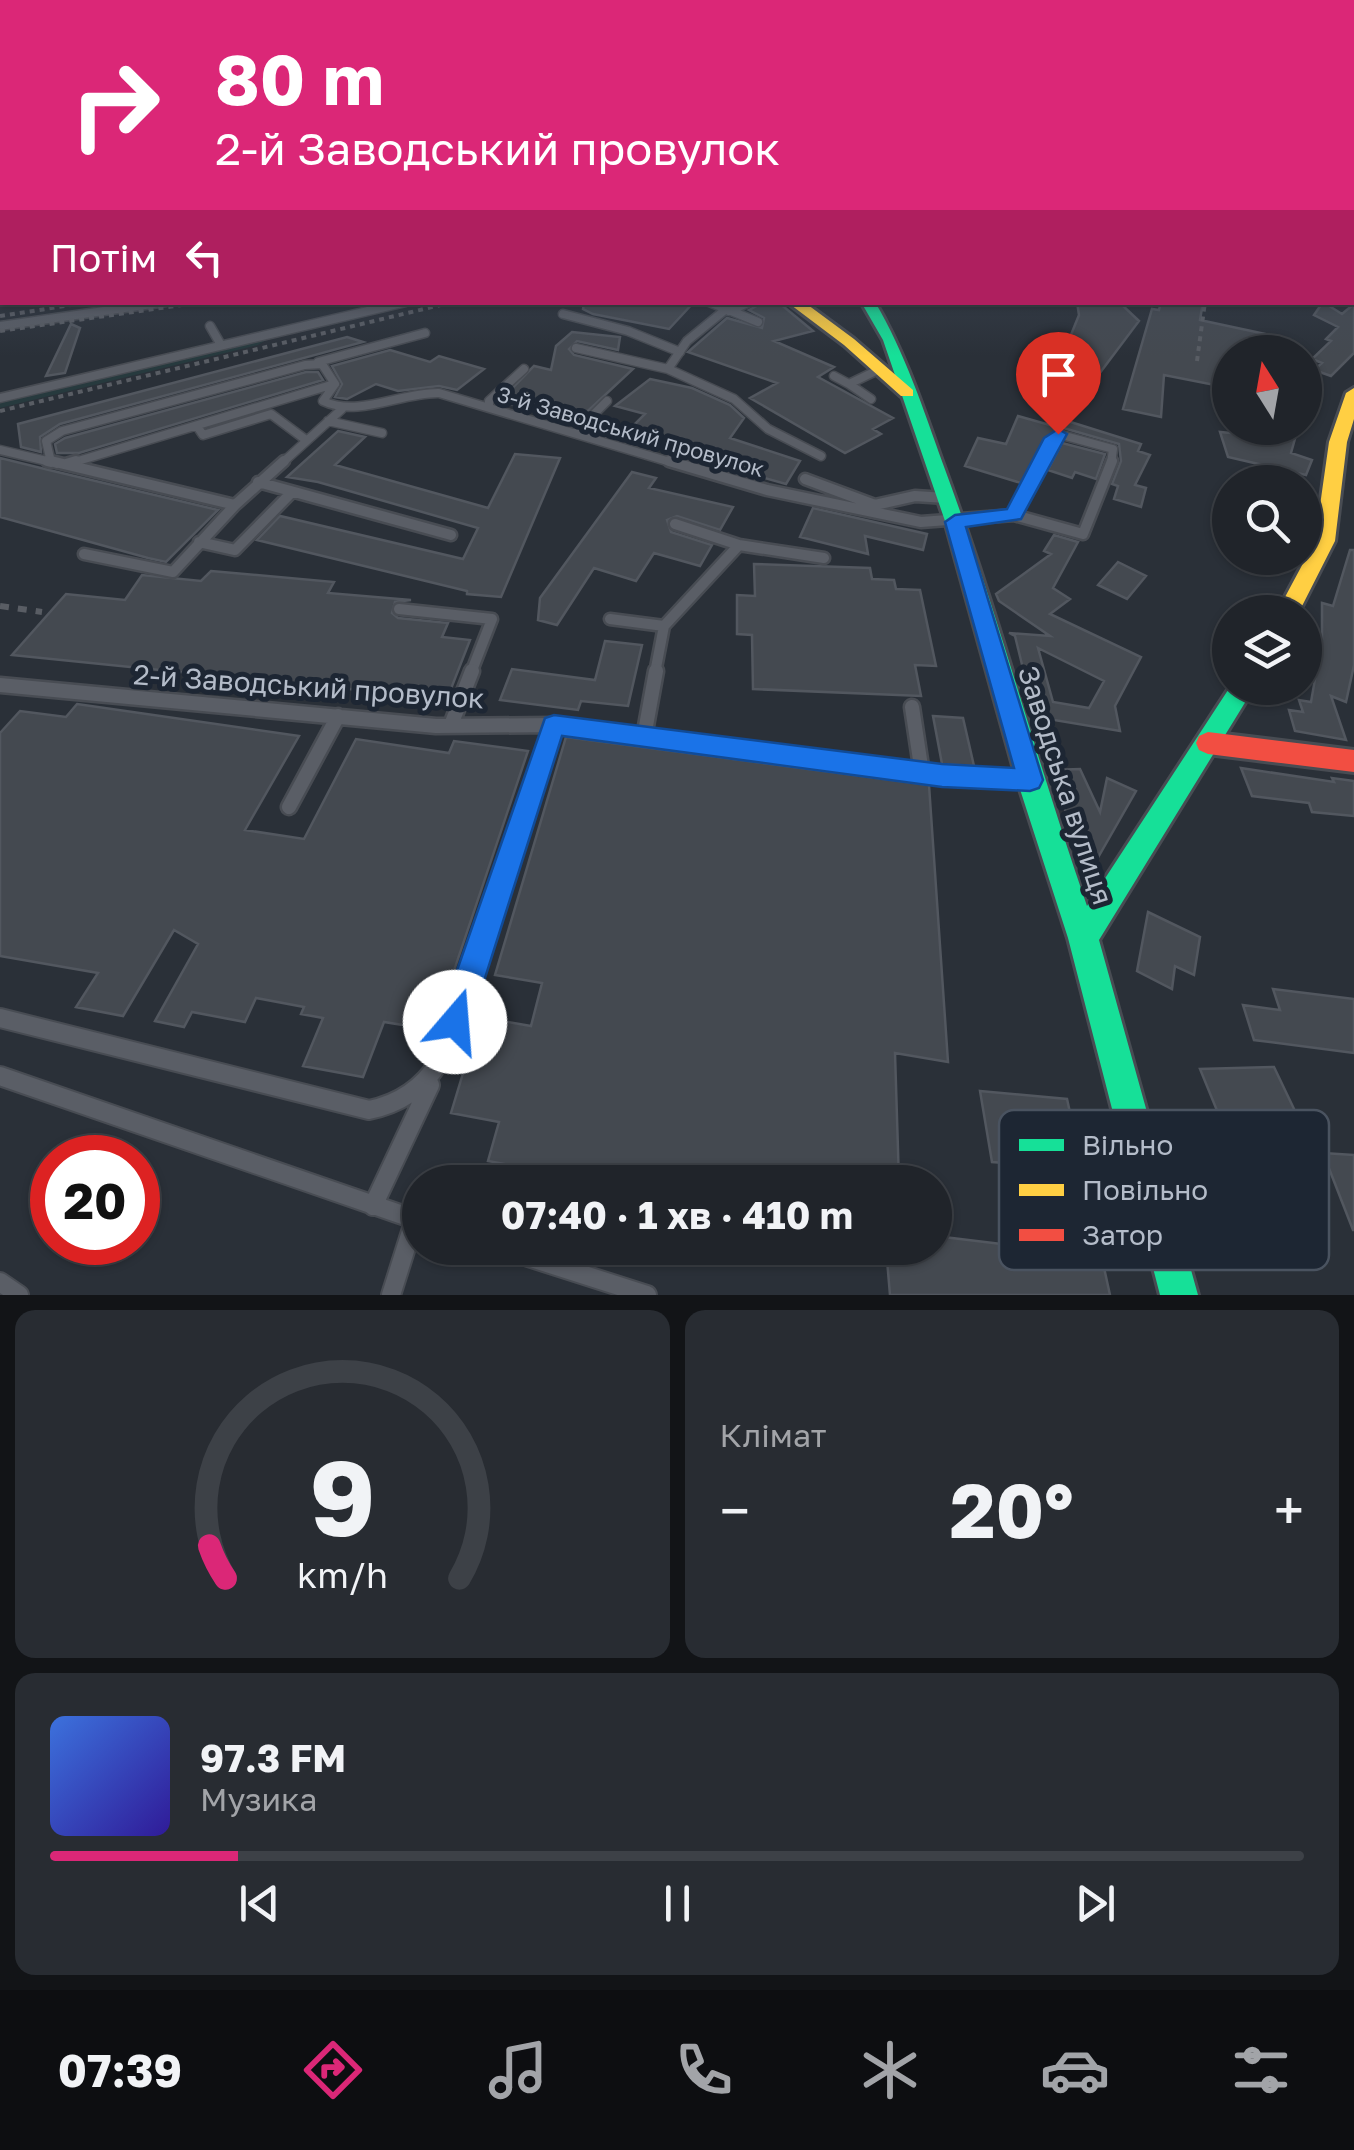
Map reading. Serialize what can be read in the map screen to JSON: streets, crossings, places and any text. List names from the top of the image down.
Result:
{
  "streets": {
    "main road": ["Заводська вулиця"],
    "lane": ["3-й Заводський провулок", "2-й Заводський провулок"]
  },
  "crossings": [
    ["3-й Заводський провулок", "Заводська вулиця"],
    ["2-й Заводський провулок", "Заводська вулиця"]
  ],
  "legend": ["Вільно", "Повільно", "Затор"],
  "north": "top",
  "page": {
    "turn": ["80 m", "2-й Заводський провулок"],
    "then": "Потім",
    "limit": "20",
    "trip": "07:40 · 1 хв · 410 m",
    "tile": "Клімат",
    "heat": ["−", "20°", "+"],
    "song": ["97.3 FM", "Музика"],
    "tabs": "07:39",
    "gauge": ["9", "km/h"]
  }
}
